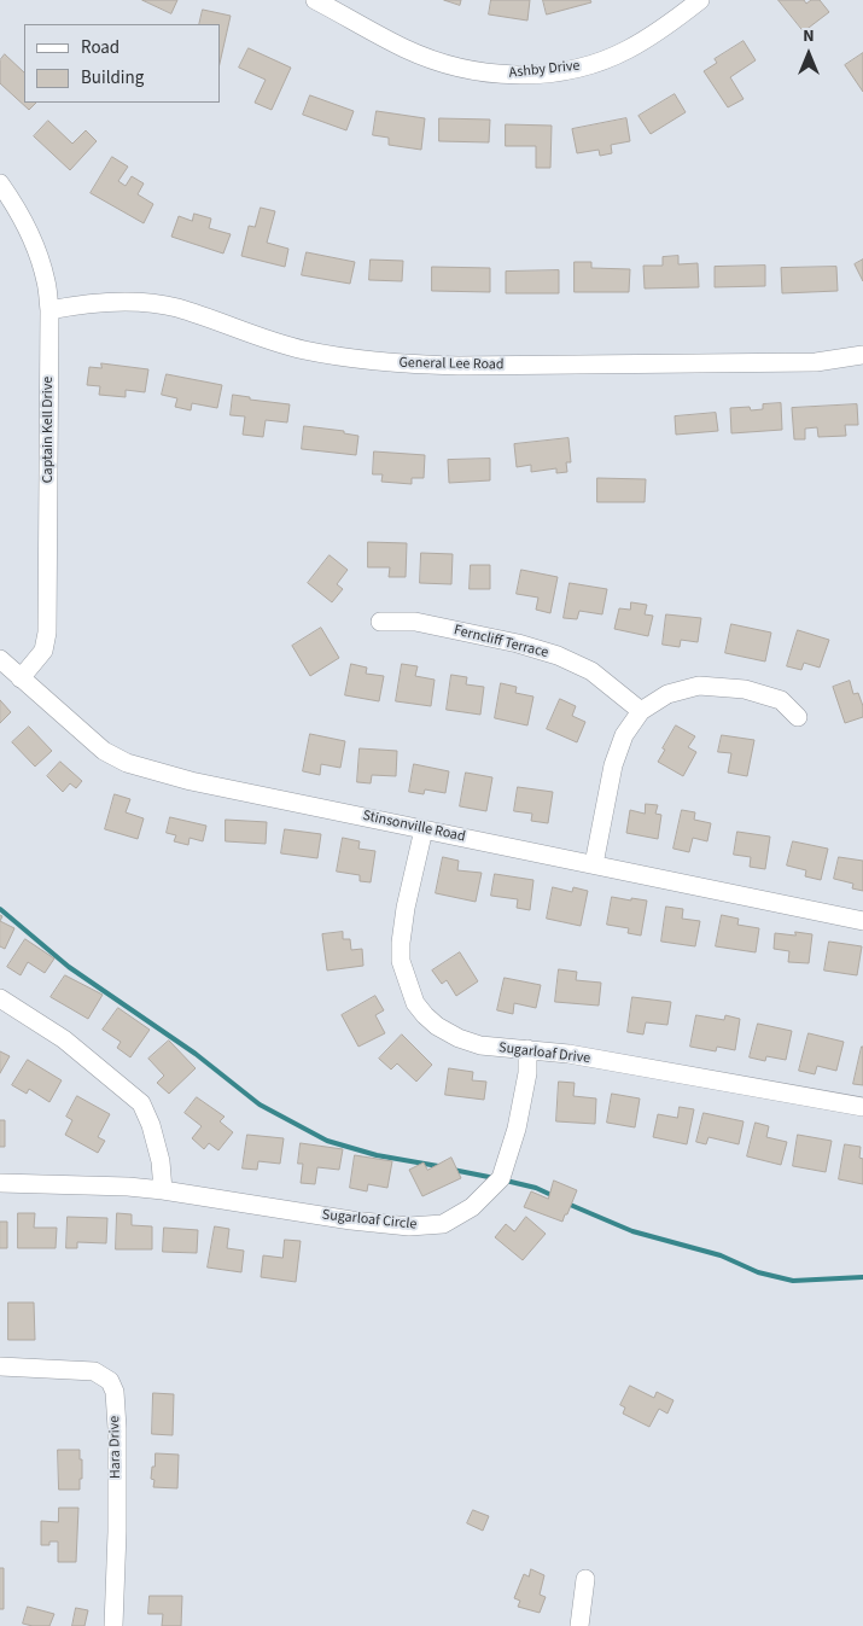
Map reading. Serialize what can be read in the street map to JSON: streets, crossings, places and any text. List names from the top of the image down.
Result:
{
  "streets": {
    "street": [
      "Ashby Drive",
      "General Lee Road",
      "Captain Kell Drive",
      "Ferncliff Terrace",
      "Stinsonville Road",
      "Sugarloaf Drive",
      "Sugarloaf Circle",
      "Hara Drive"
    ]
  },
  "crossings": [
    ["General Lee Road", "Captain Kell Drive"],
    ["Captain Kell Drive", "Stinsonville Road"],
    ["Stinsonville Road", "Sugarloaf Drive"],
    ["Sugarloaf Drive", "Sugarloaf Circle"]
  ],
  "legend": ["Road", "Building"],
  "north": "top"
}
